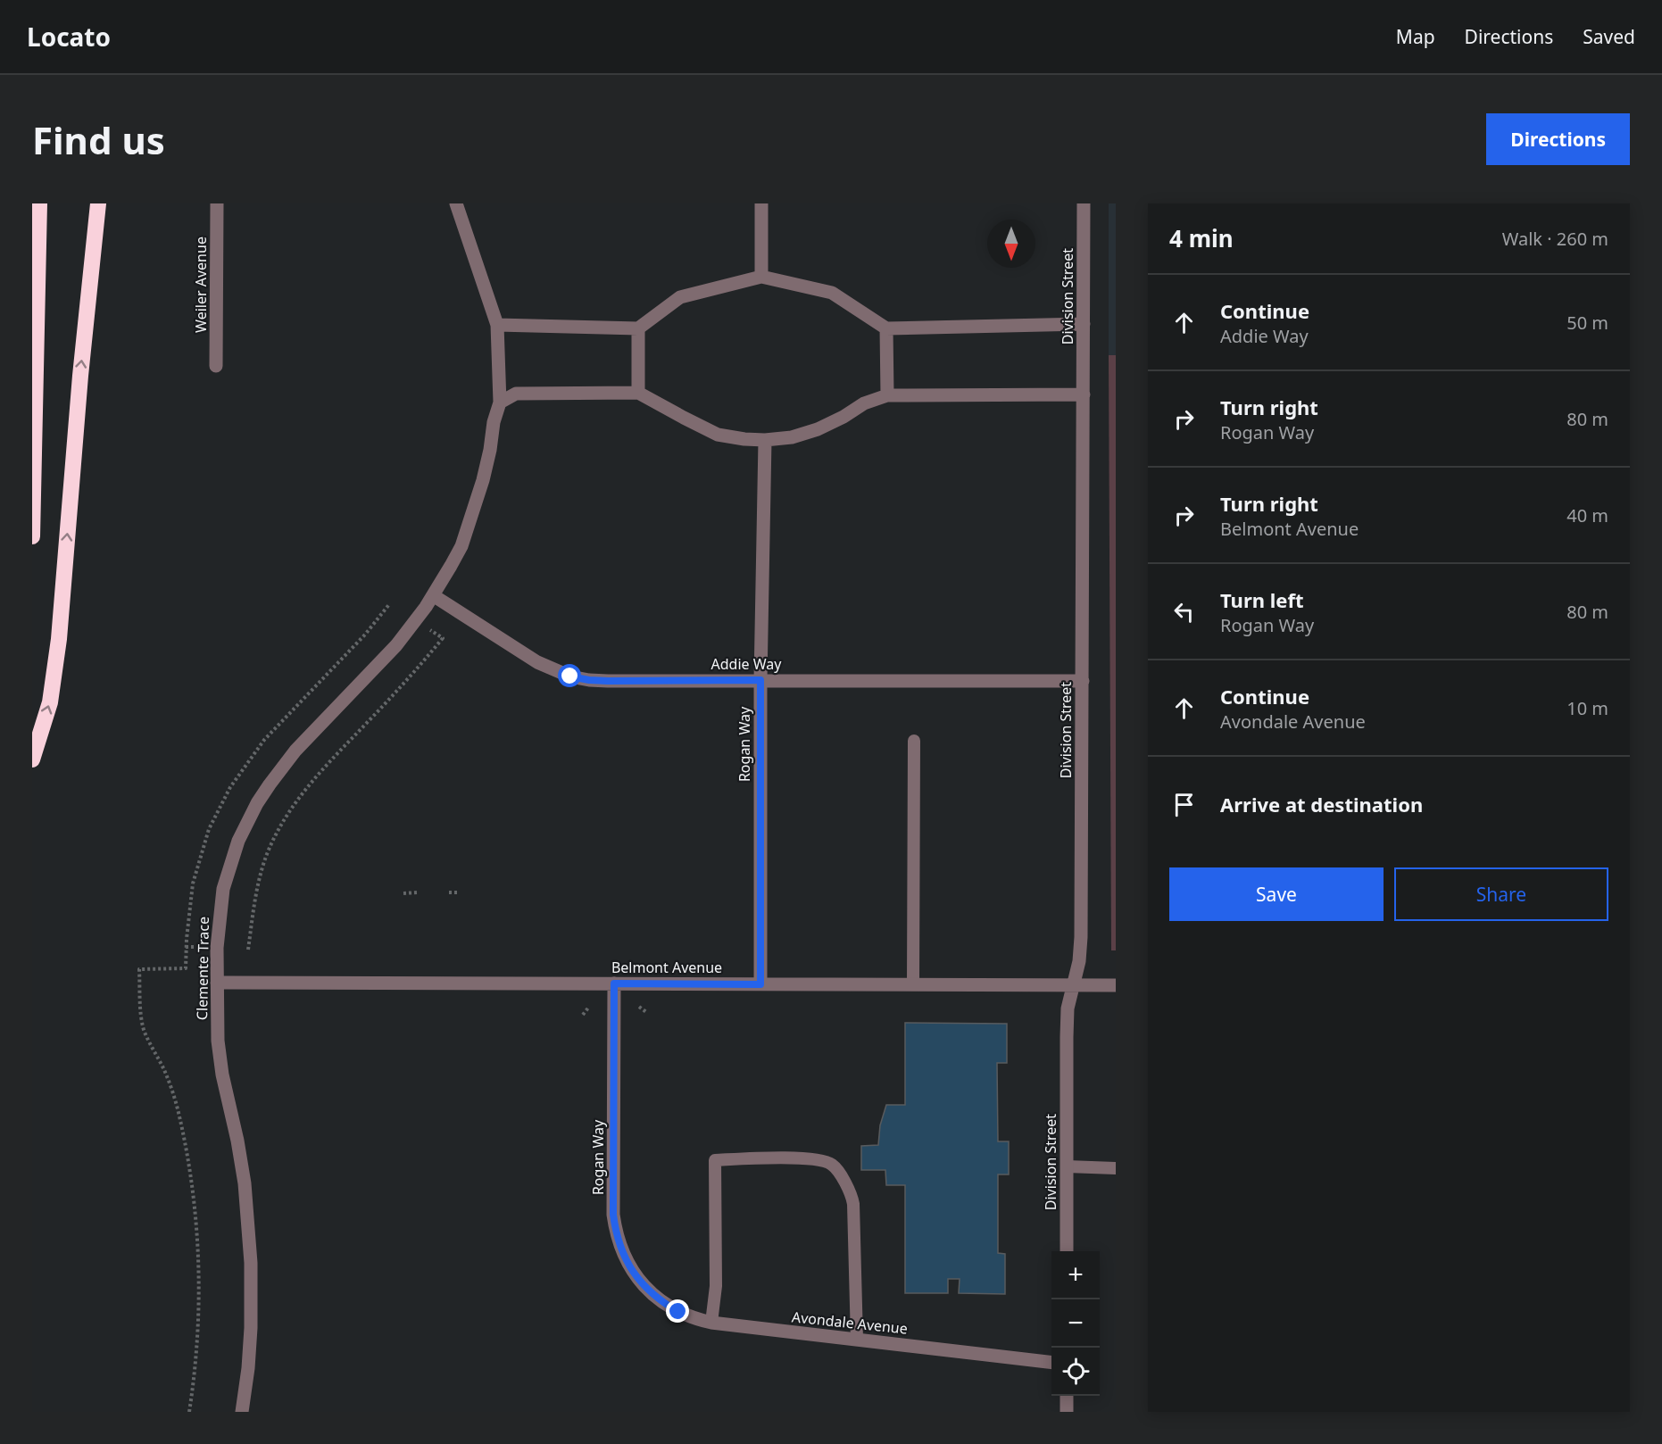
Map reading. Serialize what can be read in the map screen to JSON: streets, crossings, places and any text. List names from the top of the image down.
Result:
{
  "streets": {
    "street": [
      "Weiler Avenue",
      "Division Street",
      "Addie Way",
      "Rogan Way",
      "Belmont Avenue",
      "Clemente Trace",
      "Avondale Avenue"
    ]
  },
  "crossings": [
    ["Division Street", "Addie Way"],
    ["Division Street", "Belmont Avenue"],
    ["Addie Way", "Rogan Way"],
    ["Addie Way", "Clemente Trace"],
    ["Rogan Way", "Belmont Avenue"],
    ["Rogan Way", "Avondale Avenue"],
    ["Belmont Avenue", "Clemente Trace"]
  ],
  "north": "bottom",
  "page": {
    "header": "Locato",
    "nav": ["Map", "Directions", "Saved"],
    "buttons": [
      "Directions",
      ["Save", "Share"]
    ],
    "title": "Find us",
    "heading": ["4 min", "Walk · 260 m"],
    "list": [
      ["Continue", "Addie Way", "50 m"],
      ["Turn right", "Rogan Way", "80 m"],
      ["Turn right", "Belmont Avenue", "40 m"],
      ["Turn left", "Rogan Way", "80 m"],
      ["Continue", "Avondale Avenue", "10 m"],
      "Arrive at destination"
    ],
    "map_buttons": ["+", "−"]
  }
}
